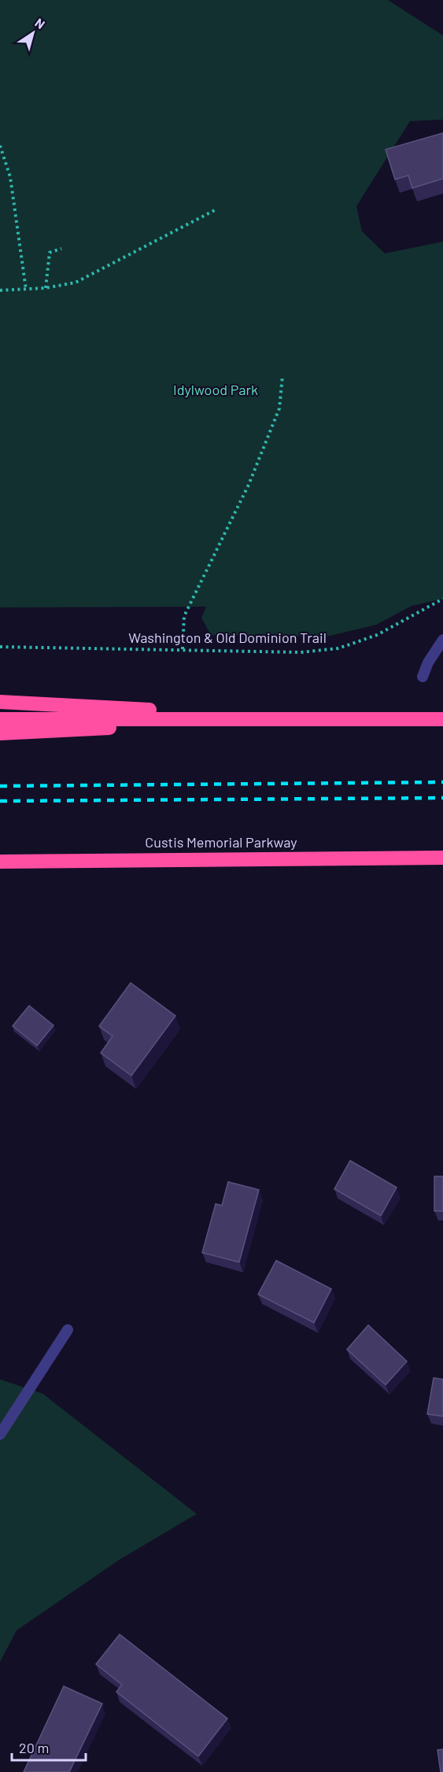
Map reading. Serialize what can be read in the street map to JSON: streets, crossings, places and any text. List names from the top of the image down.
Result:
{
  "streets": {
    "highway": ["Custis Memorial Parkway"],
    "path": ["Washington & Old Dominion Trail"]
  },
  "parks": ["Idylwood Park"],
  "scale_bar": "20 m",
  "north": "top right"
}
